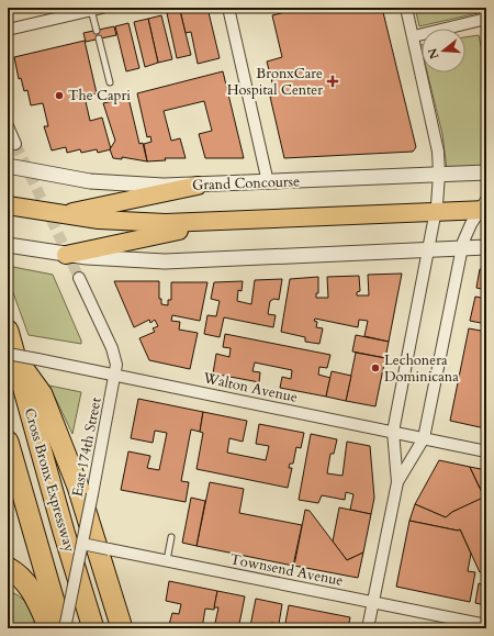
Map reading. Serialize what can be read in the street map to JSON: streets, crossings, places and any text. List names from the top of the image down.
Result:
{
  "streets": {
    "highway": ["Cross Bronx Expressway"],
    "street": [
      "Grand Concourse",
      "Walton Avenue",
      "East 174th Street",
      "Townsend Avenue"
    ]
  },
  "crossings": [
    ["Walton Avenue", "East 174th Street"],
    ["Walton Avenue", "Cross Bronx Expressway"],
    ["East 174th Street", "Cross Bronx Expressway"],
    ["East 174th Street", "Townsend Avenue"]
  ],
  "places": {
    "health": ["BronxCare Hospital Center"],
    "other": ["The Capri", "Lechonera Dominicana"]
  },
  "north": "left"
}
